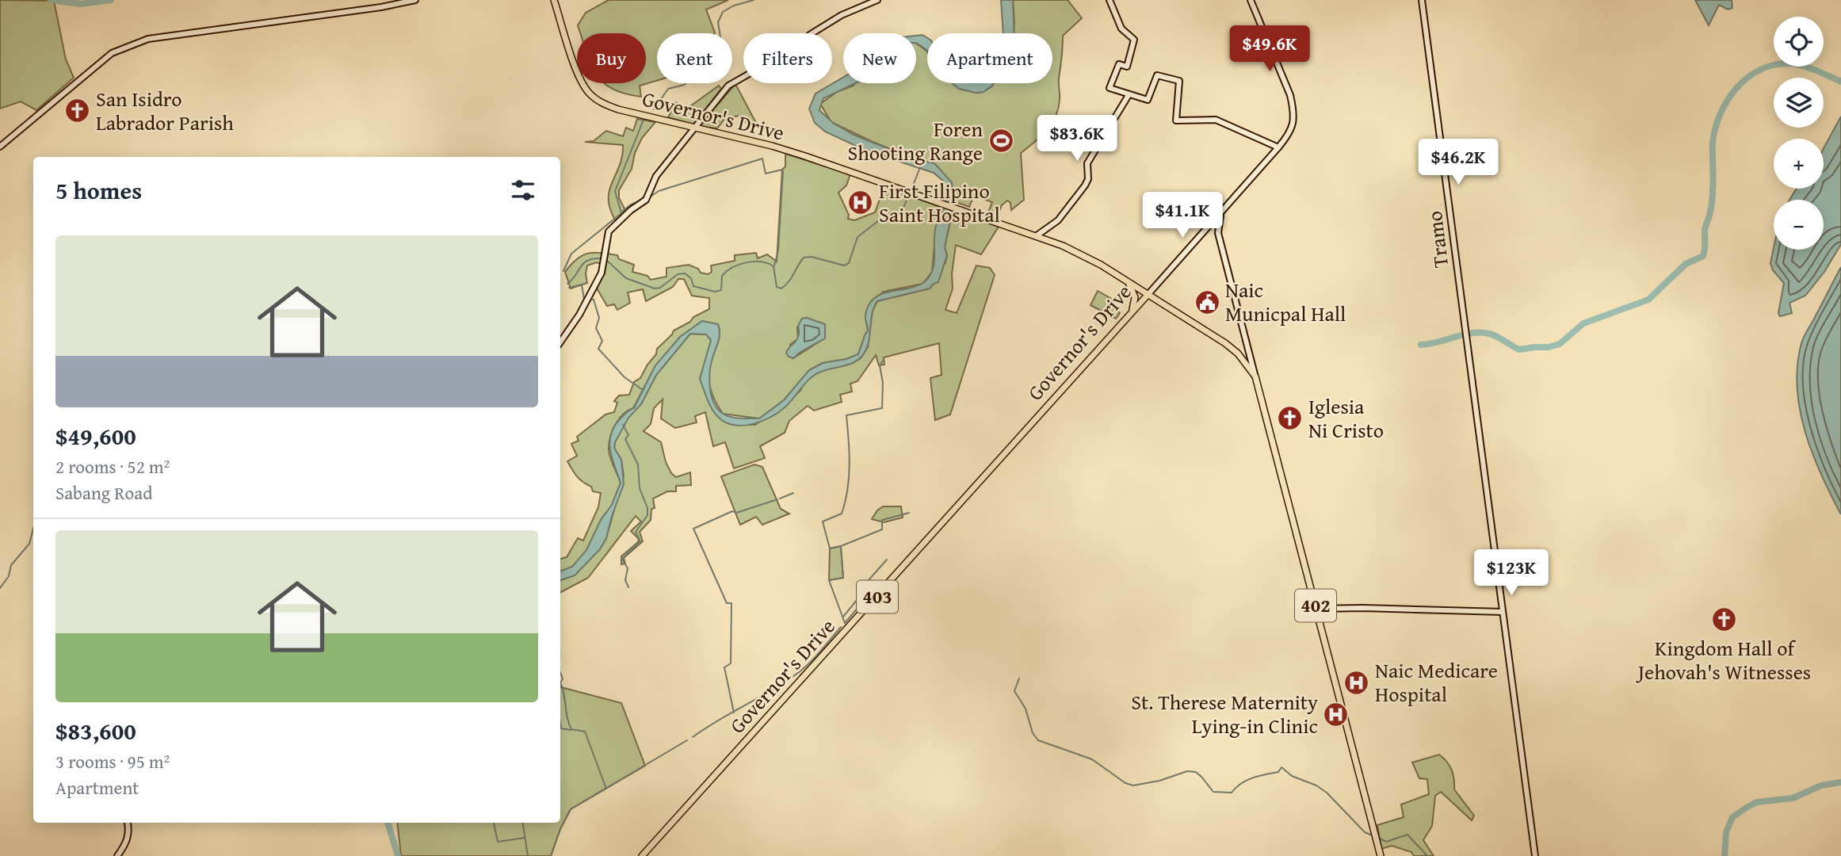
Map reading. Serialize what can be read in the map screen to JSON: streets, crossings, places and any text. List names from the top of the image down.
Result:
{
  "streets": {
    "main road": ["Governor's Drive", "403", "402"],
    "street": ["Tramo"]
  },
  "crossings": [
    ["Governor's Drive", "403"],
    ["403", "402"]
  ],
  "places": {
    "church": ["San Isidro Labrador Parish", "Iglesia Ni Cristo", "Kingdom Hall of Jehovah's Witnesses"],
    "sports": ["Foren Shooting Range"],
    "hospital": ["First Filipino Saint Hospital", "Naic Medicare Hospital", "St. Therese Maternity Lying-in Clinic"],
    "public building": ["Naic Municpal Hall"]
  },
  "page": {
    "map_buttons": ["+", "−"],
    "price": [
      "$49.6K",
      "$83.6K",
      "$46.2K",
      "$41.1K",
      "$123K"
    ],
    "chip": [
      "Buy",
      "Rent",
      "Filters",
      "New",
      "Apartment"
    ],
    "heading": "5 homes",
    "list": [
      {
        "name": "$49,600",
        "note": "2 rooms · 52 m² · Sabang Road"
      },
      {
        "name": "$83,600",
        "note": "3 rooms · 95 m² · Apartment"
      }
    ]
  }
}
